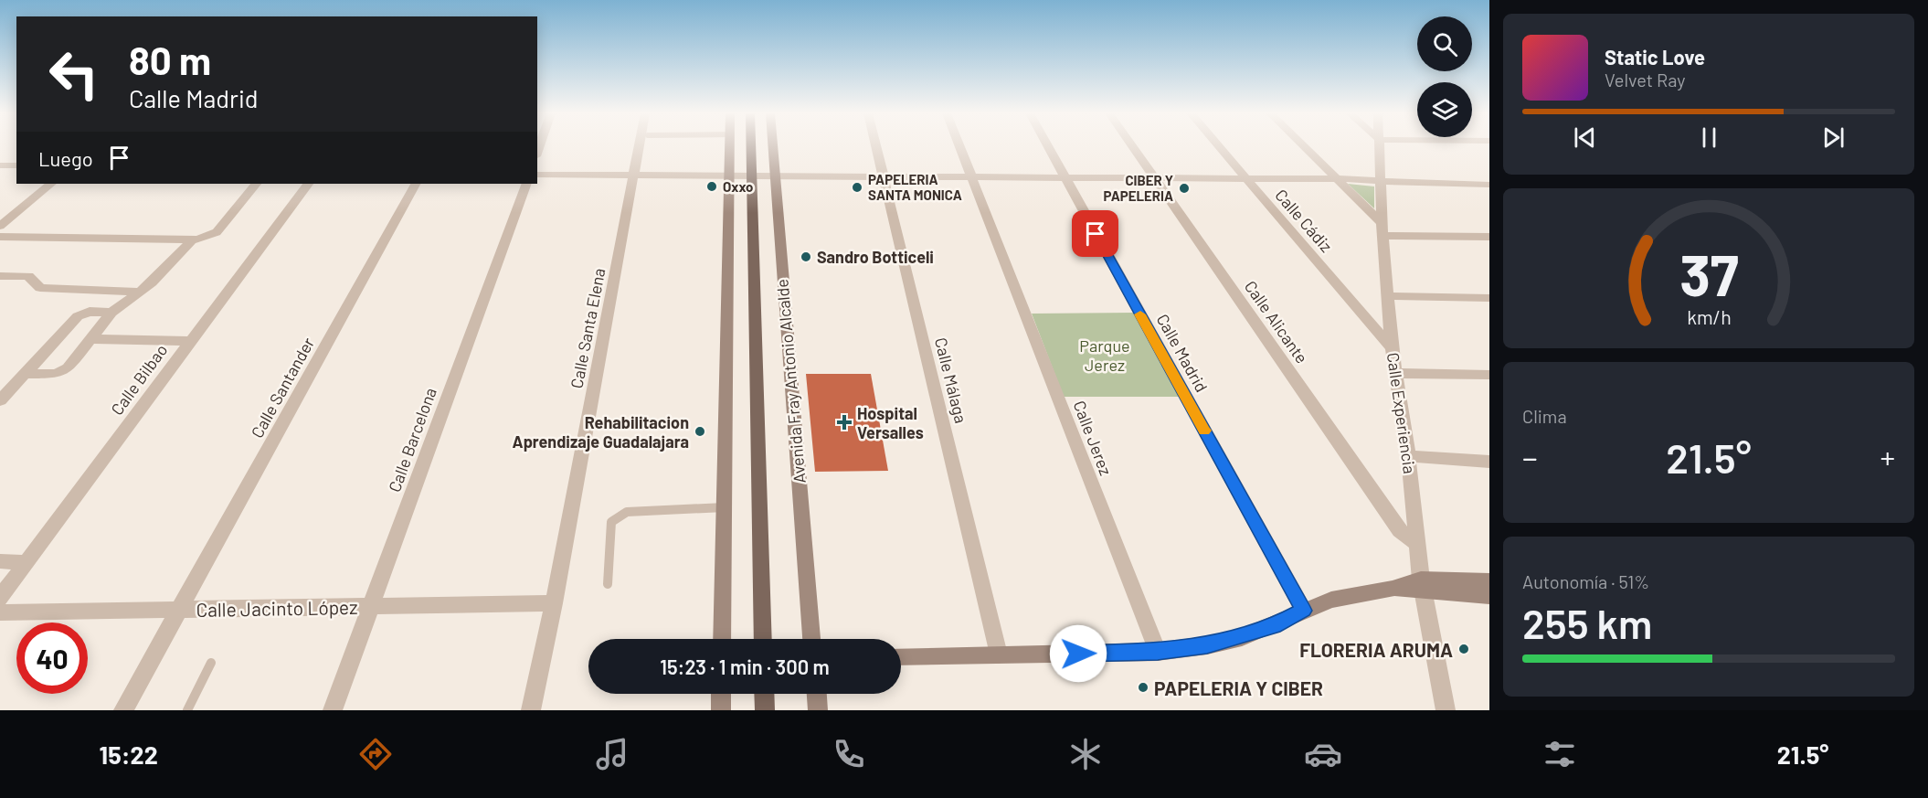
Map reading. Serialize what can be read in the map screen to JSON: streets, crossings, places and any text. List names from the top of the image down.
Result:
{
  "streets": {
    "main road": ["Avenida Fray Antonio Alcalde"],
    "street": [
      "Calle Cádiz",
      "Calle Alicante",
      "Calle Santa Elena",
      "Calle Madrid",
      "Calle Bilbao",
      "Calle Málaga",
      "Calle Santander",
      "Calle Experiencia",
      "Calle Jerez",
      "Calle Barcelona",
      "Calle Jacinto López"
    ]
  },
  "crossings": [
    ["Calle Cádiz", "Calle Experiencia"],
    ["Calle Alicante", "Calle Experiencia"],
    ["Calle Santa Elena", "Calle Jacinto López"],
    ["Calle Santander", "Calle Jacinto López"],
    ["Calle Barcelona", "Calle Jacinto López"]
  ],
  "parks": ["Parque Jerez"],
  "places": {
    "other": [
      "Oxxo",
      "PAPELERIA SANTA MONICA",
      "CIBER Y PAPELERIA",
      "Sandro Botticeli",
      "Rehabilitacion Aprendizaje Guadalajara",
      "FLORERIA ARUMA",
      "PAPELERIA Y CIBER"
    ],
    "health": ["Hospital Versalles"]
  },
  "page": {
    "turn": ["80 m", "Calle Madrid"],
    "song": ["Static Love", "Velvet Ray"],
    "then": "Luego",
    "tile": [
      "Clima",
      ["Autonomía · 51%", "255 km"]
    ],
    "heat": ["−", "21.5°", "+"],
    "limit": "40",
    "trip": "15:23 · 1 min · 300 m",
    "tabs": ["15:22", "21.5°"],
    "gauge": ["37", "km/h"]
  }
}
